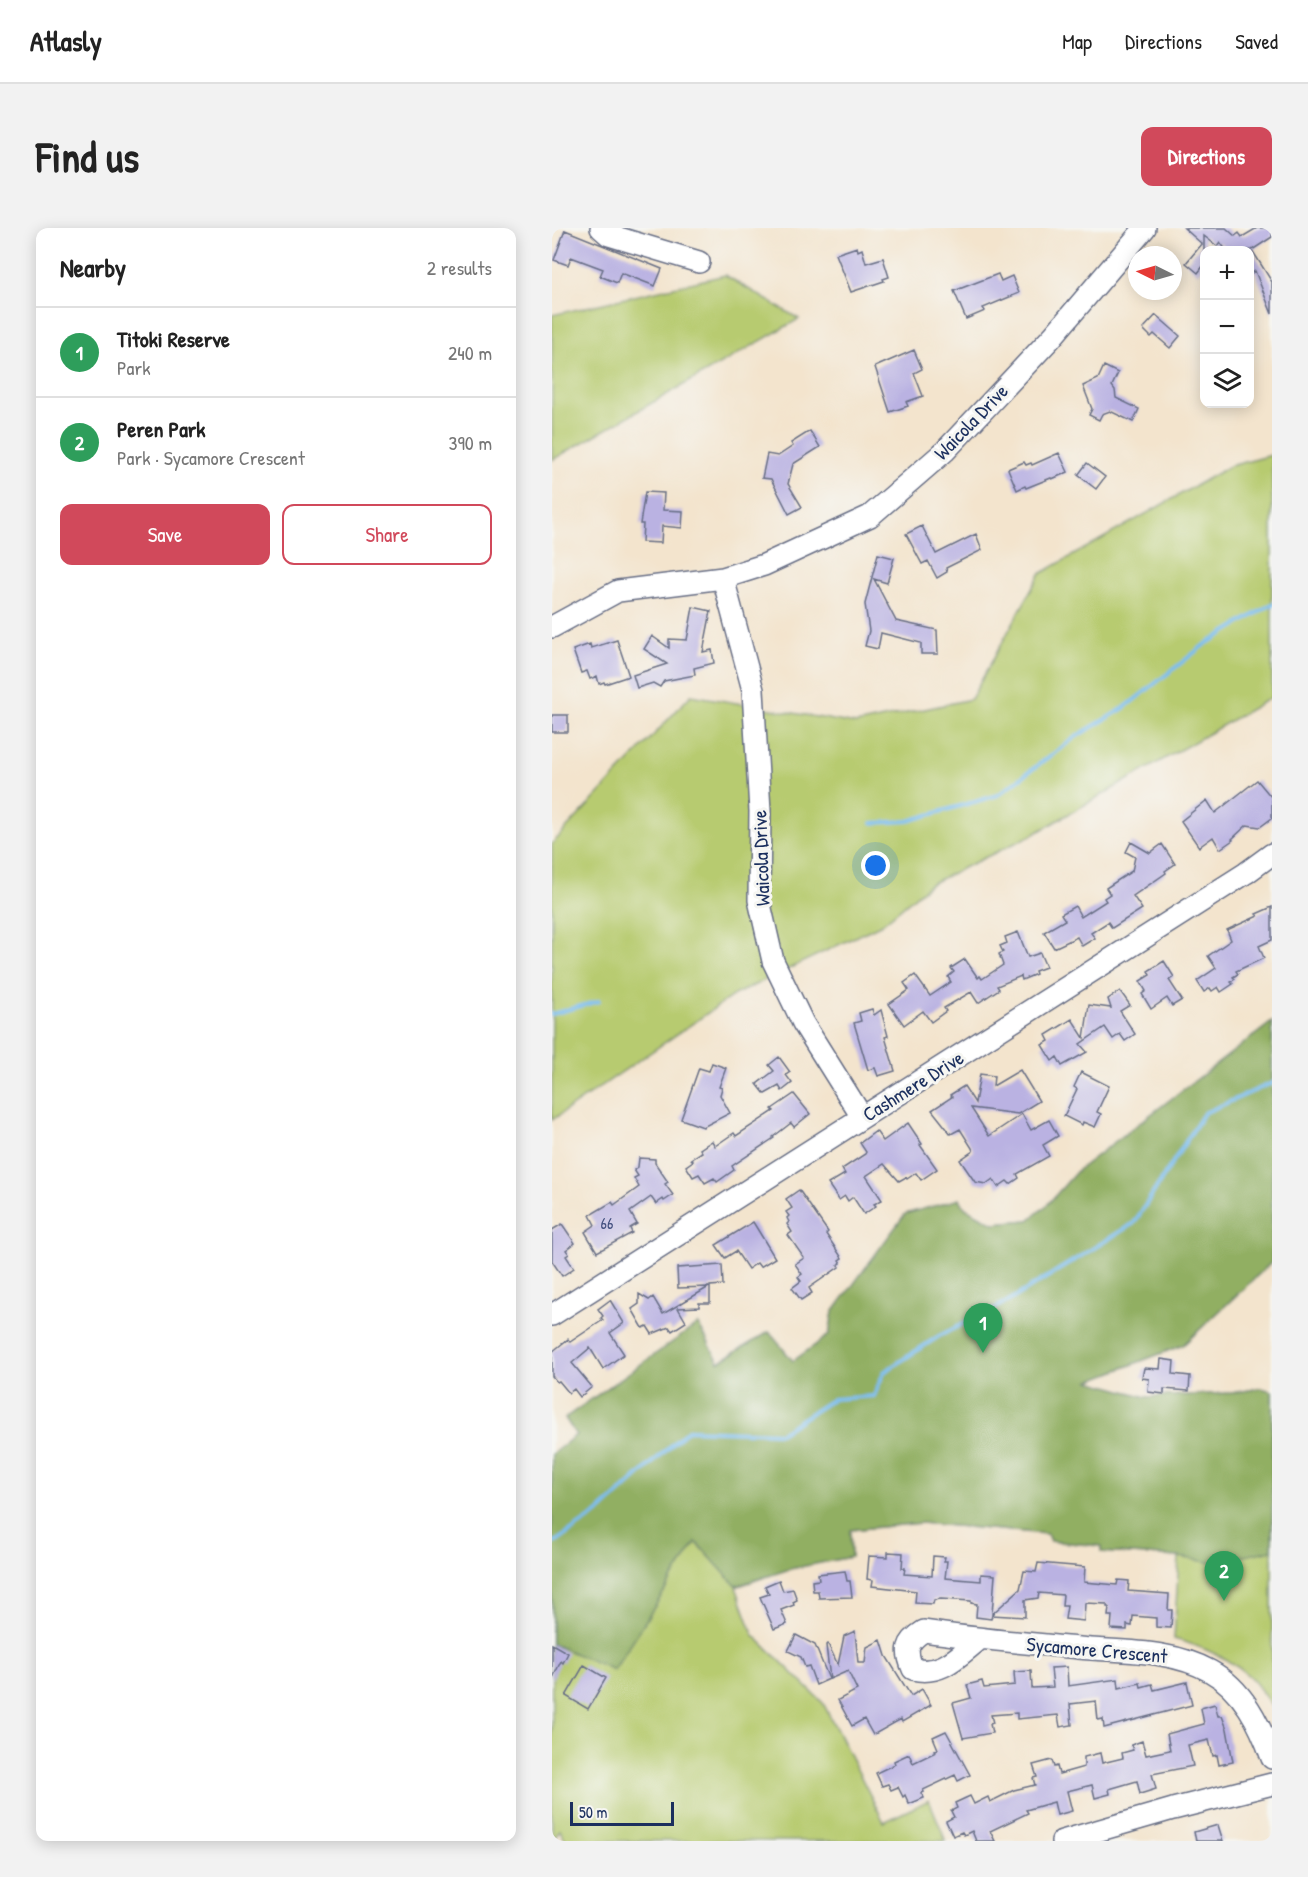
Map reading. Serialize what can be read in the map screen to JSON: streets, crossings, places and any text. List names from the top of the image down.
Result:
{
  "streets": {
    "street": ["Waicola Drive", "Cashmere Drive", "Sycamore Crescent"]
  },
  "crossings": [
    ["Waicola Drive", "Cashmere Drive"]
  ],
  "house_numbers": ["66"],
  "scale_bar": "50 m",
  "north": "left",
  "page": {
    "header": "Atlasly",
    "nav": ["Map", "Directions", "Saved"],
    "buttons": [
      "Directions",
      ["Save", "Share"]
    ],
    "title": "Find us",
    "heading": ["Nearby", "2 results"],
    "map_buttons": ["+", "−"],
    "list": [
      {
        "mark": "1",
        "name": "Titoki Reserve",
        "note": "Park",
        "value": "240 m"
      },
      {
        "mark": "2",
        "name": "Peren Park",
        "note": "Park · Sycamore Crescent",
        "value": "390 m"
      }
    ],
    "pins": ["1", "2"],
    "scale": "50 m"
  }
}
